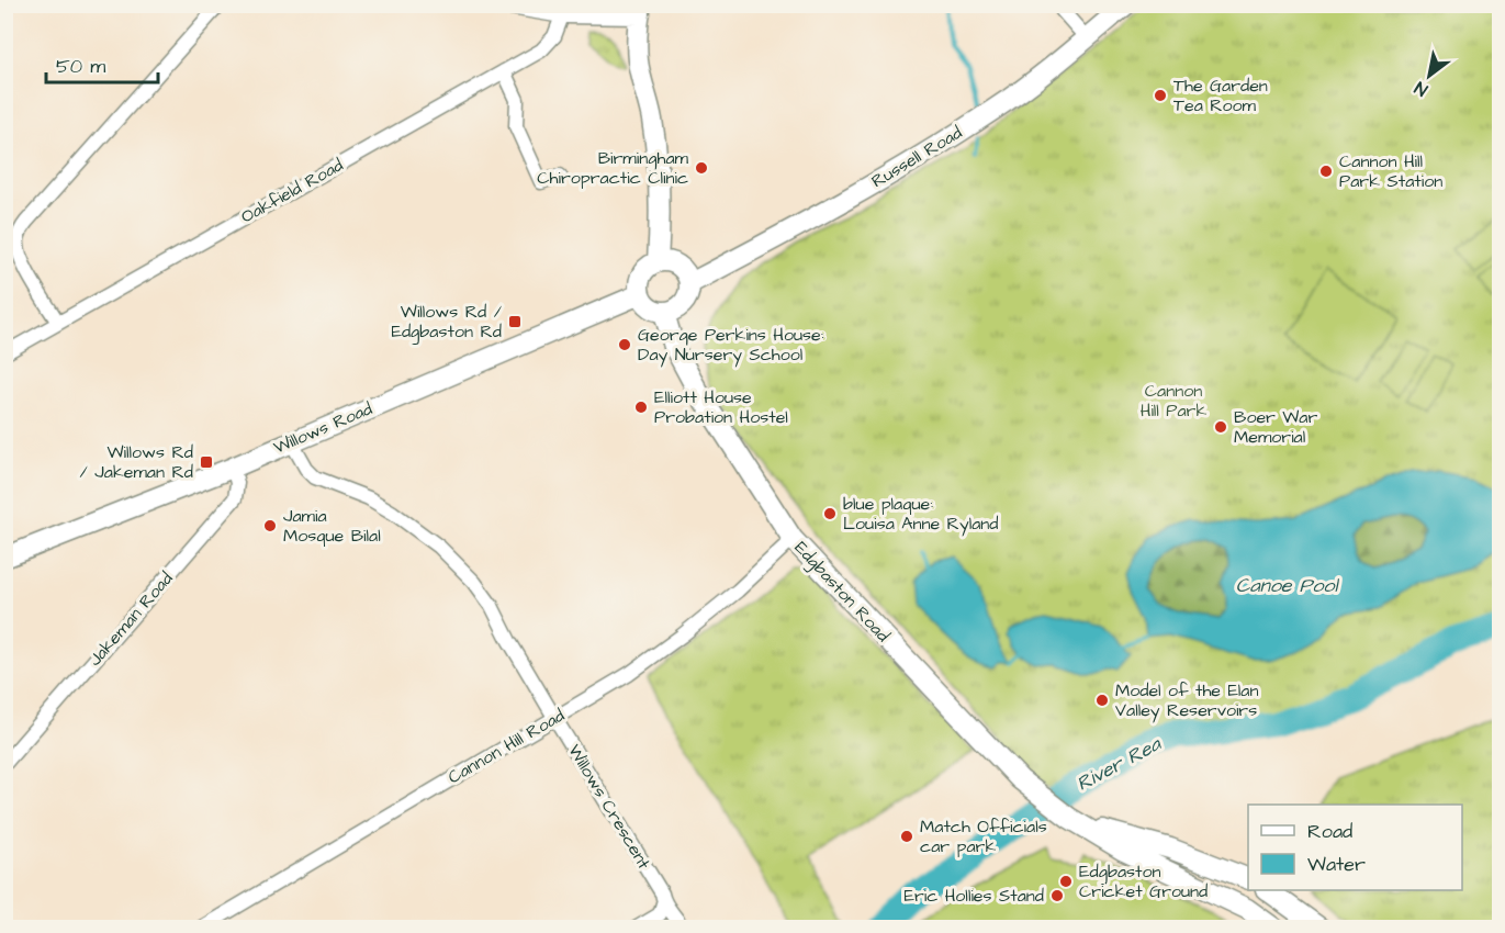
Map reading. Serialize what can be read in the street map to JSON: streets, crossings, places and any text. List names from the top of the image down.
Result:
{
  "streets": {
    "main road": ["Russell Road", "Willows Road", "Edgbaston Road"],
    "street": [
      "Oakfield Road",
      "Jakeman Road",
      "Cannon Hill Road",
      "Willows Crescent"
    ]
  },
  "crossings": [
    ["Russell Road", "Willows Road"],
    ["Russell Road", "Edgbaston Road"],
    ["Willows Road", "Edgbaston Road"],
    ["Willows Road", "Jakeman Road"],
    ["Willows Road", "Willows Crescent"],
    ["Edgbaston Road", "Cannon Hill Road"],
    ["Cannon Hill Road", "Willows Crescent"]
  ],
  "water": ["Canoe Pool", "River Rea"],
  "parks": ["Cannon Hill Park"],
  "places": {
    "other": [
      "The Garden Tea Room",
      "Birmingham Chiropractic Clinic",
      "Cannon Hill Park Station",
      "George Perkins House: Day Nursery School",
      "Elliott House Probation Hostel",
      "Boer War Memorial",
      "blue plaque: Louisa Anne Ryland",
      "Jamia Mosque Bilal",
      "Model of the Elan Valley Reservoirs",
      "Match Officials car park",
      "Edgbaston Cricket Ground",
      "Eric Hollies Stand"
    ],
    "transit": ["Willows Rd / Edgbaston Rd", "Willows Rd / Jakeman Rd"]
  },
  "legend": ["Road", "Water"],
  "scale_bar": "50 m",
  "north": "bottom left"
}
